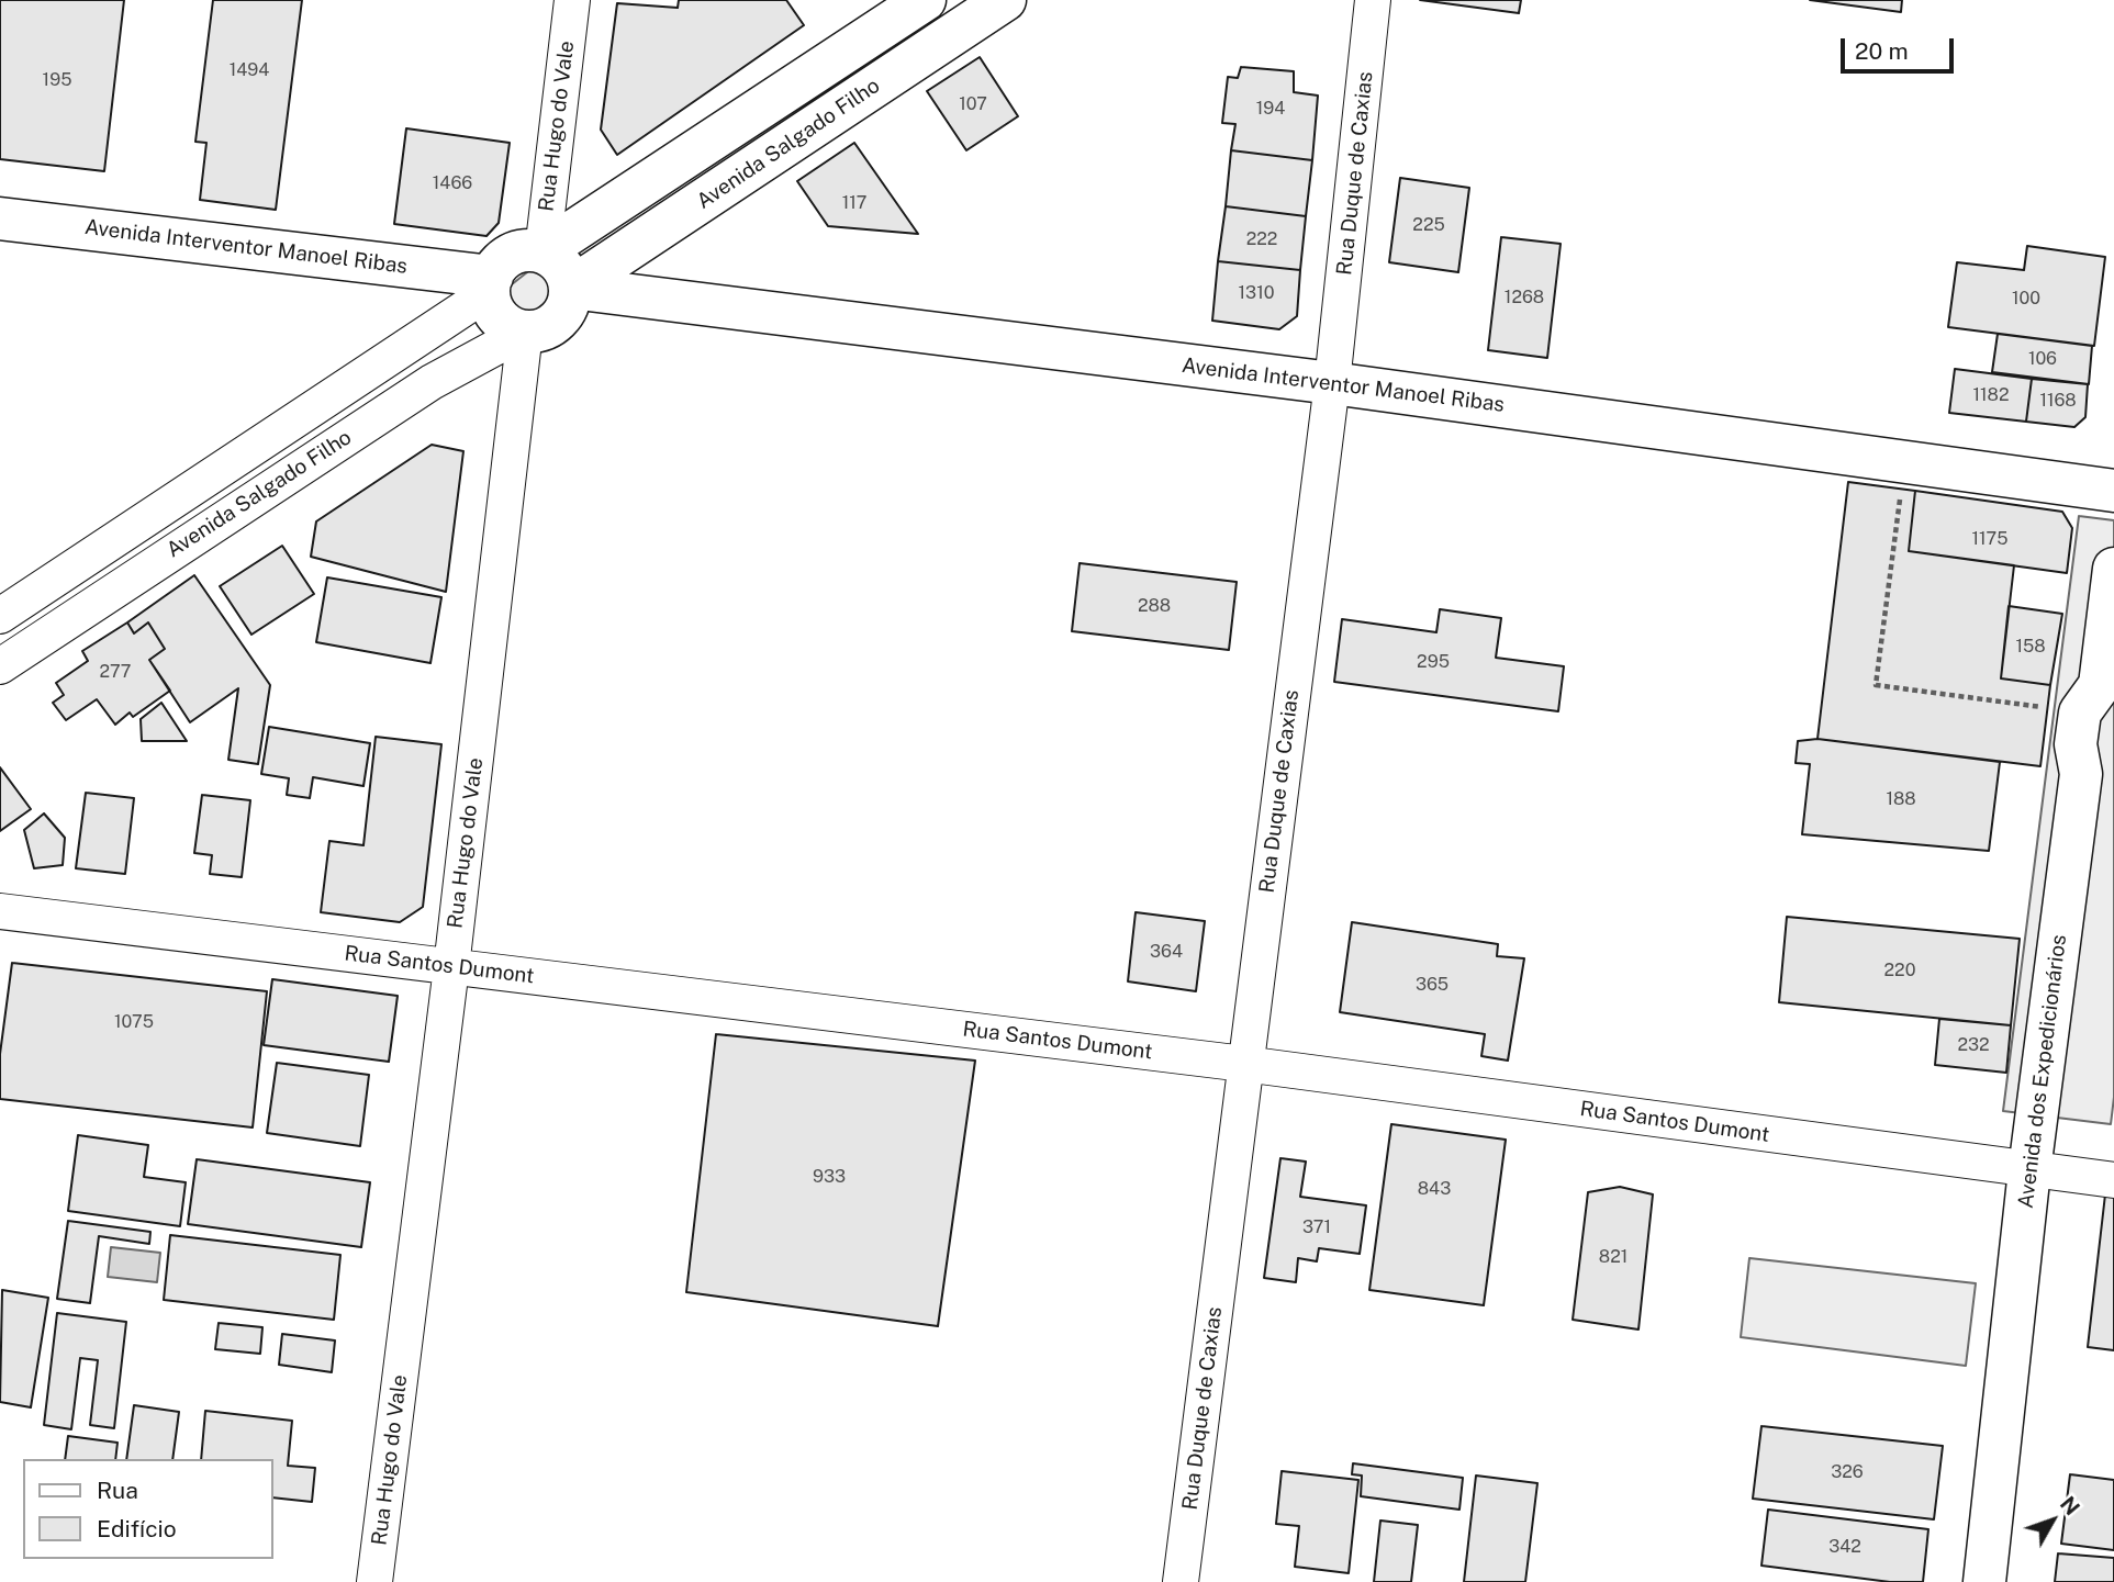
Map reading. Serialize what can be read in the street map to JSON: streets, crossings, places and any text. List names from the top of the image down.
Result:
{
  "streets": {
    "street": [
      "Rua Hugo do Vale",
      "Avenida Salgado Filho",
      "Rua Duque de Caxias",
      "Avenida Interventor Manoel Ribas",
      "Rua Santos Dumont",
      "Avenida dos Expedicionários"
    ]
  },
  "crossings": [
    ["Rua Hugo do Vale", "Avenida Salgado Filho"],
    ["Rua Hugo do Vale", "Avenida Interventor Manoel Ribas"],
    ["Rua Hugo do Vale", "Rua Santos Dumont"],
    ["Avenida Salgado Filho", "Avenida Interventor Manoel Ribas"],
    ["Rua Duque de Caxias", "Avenida Interventor Manoel Ribas"],
    ["Rua Duque de Caxias", "Rua Santos Dumont"],
    ["Rua Santos Dumont", "Avenida dos Expedicionários"]
  ],
  "house_numbers": [
    "1494",
    "195",
    "107",
    "194",
    "1466",
    "117",
    "225",
    "222",
    "1310",
    "1268",
    "100",
    "106",
    "1182",
    "1168",
    "1175",
    "288",
    "158",
    "295",
    "277",
    "188",
    "364",
    "220",
    "365",
    "1075",
    "232",
    "933",
    "843",
    "371",
    "821",
    "326",
    "342"
  ],
  "legend": ["Rua", "Edifício"],
  "scale_bar": "20 m",
  "north": "top right"
}
